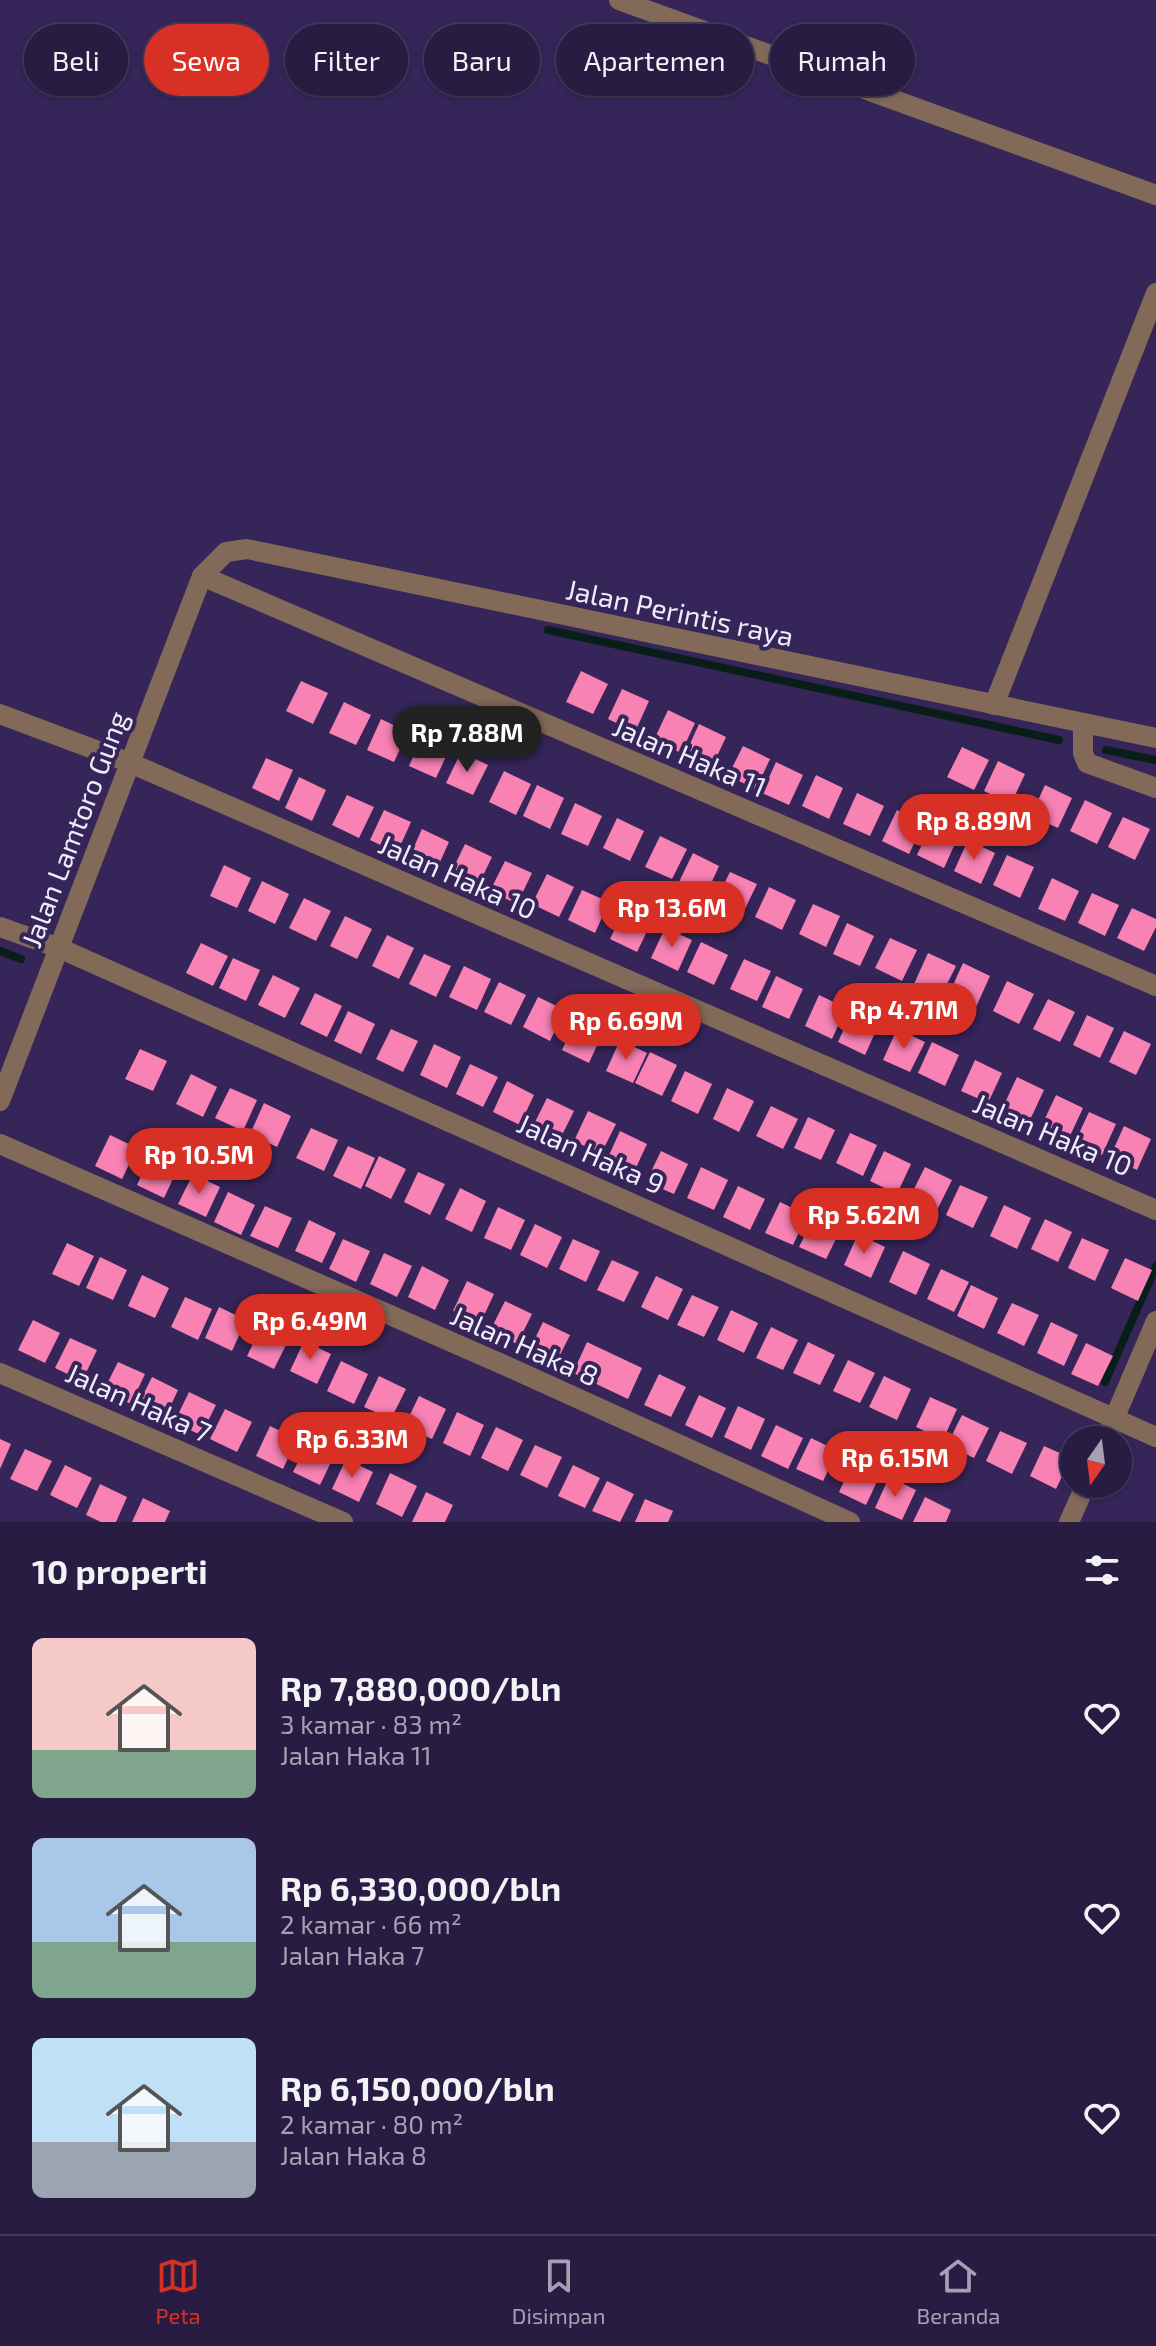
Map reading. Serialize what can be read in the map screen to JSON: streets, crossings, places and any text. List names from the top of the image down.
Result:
{
  "streets": {
    "street": [
      "Jalan Perintis raya",
      "Jalan Haka 11",
      "Jalan Lamtoro Gung",
      "Jalan Haka 10",
      "Jalan Haka 9",
      "Jalan Haka 8",
      "Jalan Haka 7"
    ]
  },
  "crossings": [
    ["Jalan Perintis raya", "Jalan Haka 11"],
    ["Jalan Perintis raya", "Jalan Lamtoro Gung"],
    ["Jalan Haka 11", "Jalan Lamtoro Gung"],
    ["Jalan Lamtoro Gung", "Jalan Haka 10"],
    ["Jalan Lamtoro Gung", "Jalan Haka 9"]
  ],
  "north": "bottom",
  "page": {
    "chip": [
      "Beli",
      "Sewa",
      "Filter",
      "Baru",
      "Apartemen",
      "Rumah"
    ],
    "price": [
      "Rp 7.88M",
      "Rp 8.89M",
      "Rp 13.6M",
      "Rp 4.71M",
      "Rp 6.69M",
      "Rp 10.5M",
      "Rp 5.62M",
      "Rp 6.49M",
      "Rp 6.33M",
      "Rp 6.15M"
    ],
    "heading": "10 properti",
    "list": [
      {
        "name": "Rp 7,880,000/bln",
        "note": "3 kamar · 83 m² · Jalan Haka 11"
      },
      {
        "name": "Rp 6,330,000/bln",
        "note": "2 kamar · 66 m² · Jalan Haka 7"
      },
      {
        "name": "Rp 6,150,000/bln",
        "note": "2 kamar · 80 m² · Jalan Haka 8"
      }
    ],
    "tabs": ["Peta", "Disimpan", "Beranda"]
  }
}
